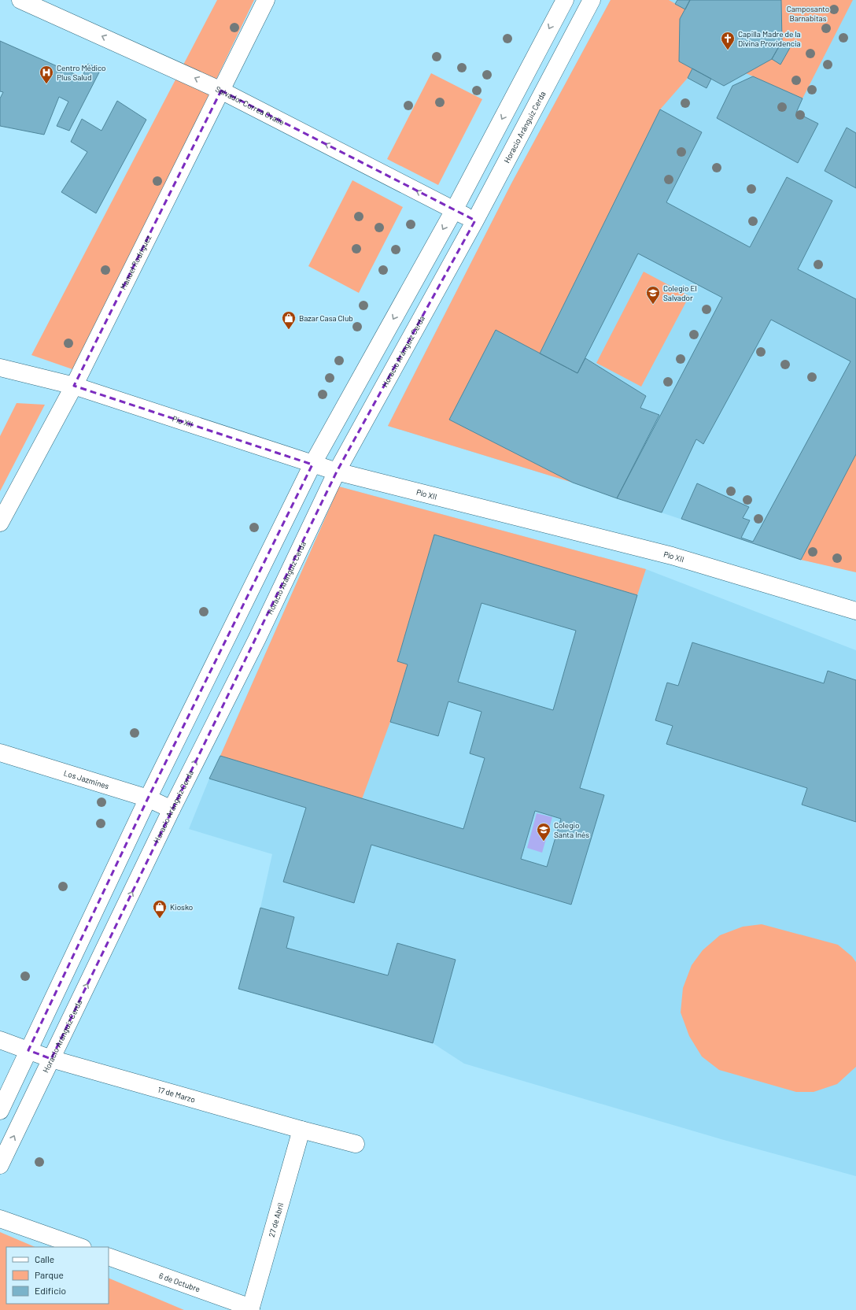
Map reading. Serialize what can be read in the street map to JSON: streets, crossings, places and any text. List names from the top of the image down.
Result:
{
  "streets": {
    "street": [
      "Salvador Correa Ovalle",
      "Horacio Aránguiz Cerda",
      "Manuel Rodríguez",
      "Pío XII",
      "Los Jazmines",
      "17 de Marzo",
      "27 de Abril",
      "6 de Octubre"
    ]
  },
  "crossings": [
    ["Salvador Correa Ovalle", "Horacio Aránguiz Cerda"],
    ["Salvador Correa Ovalle", "Manuel Rodríguez"],
    ["Horacio Aránguiz Cerda", "Pío XII"],
    ["Horacio Aránguiz Cerda", "Los Jazmines"],
    ["Horacio Aránguiz Cerda", "17 de Marzo"],
    ["Manuel Rodríguez", "Pío XII"],
    ["17 de Marzo", "27 de Abril"],
    ["27 de Abril", "6 de Octubre"]
  ],
  "one_way": ["Salvador Correa Ovalle"],
  "parks": ["Camposanto Barnabitas"],
  "places": {
    "church": ["Capilla Madre de la Divina Providencia"],
    "hospital": ["Centro Médico Plus Salud"],
    "school or university": ["Colegio El Salvador", "Colegio Santa Inés"],
    "shop": ["Bazar Casa Club", "Kiosko"]
  },
  "legend": ["Calle", "Parque", "Edificio"]
}
